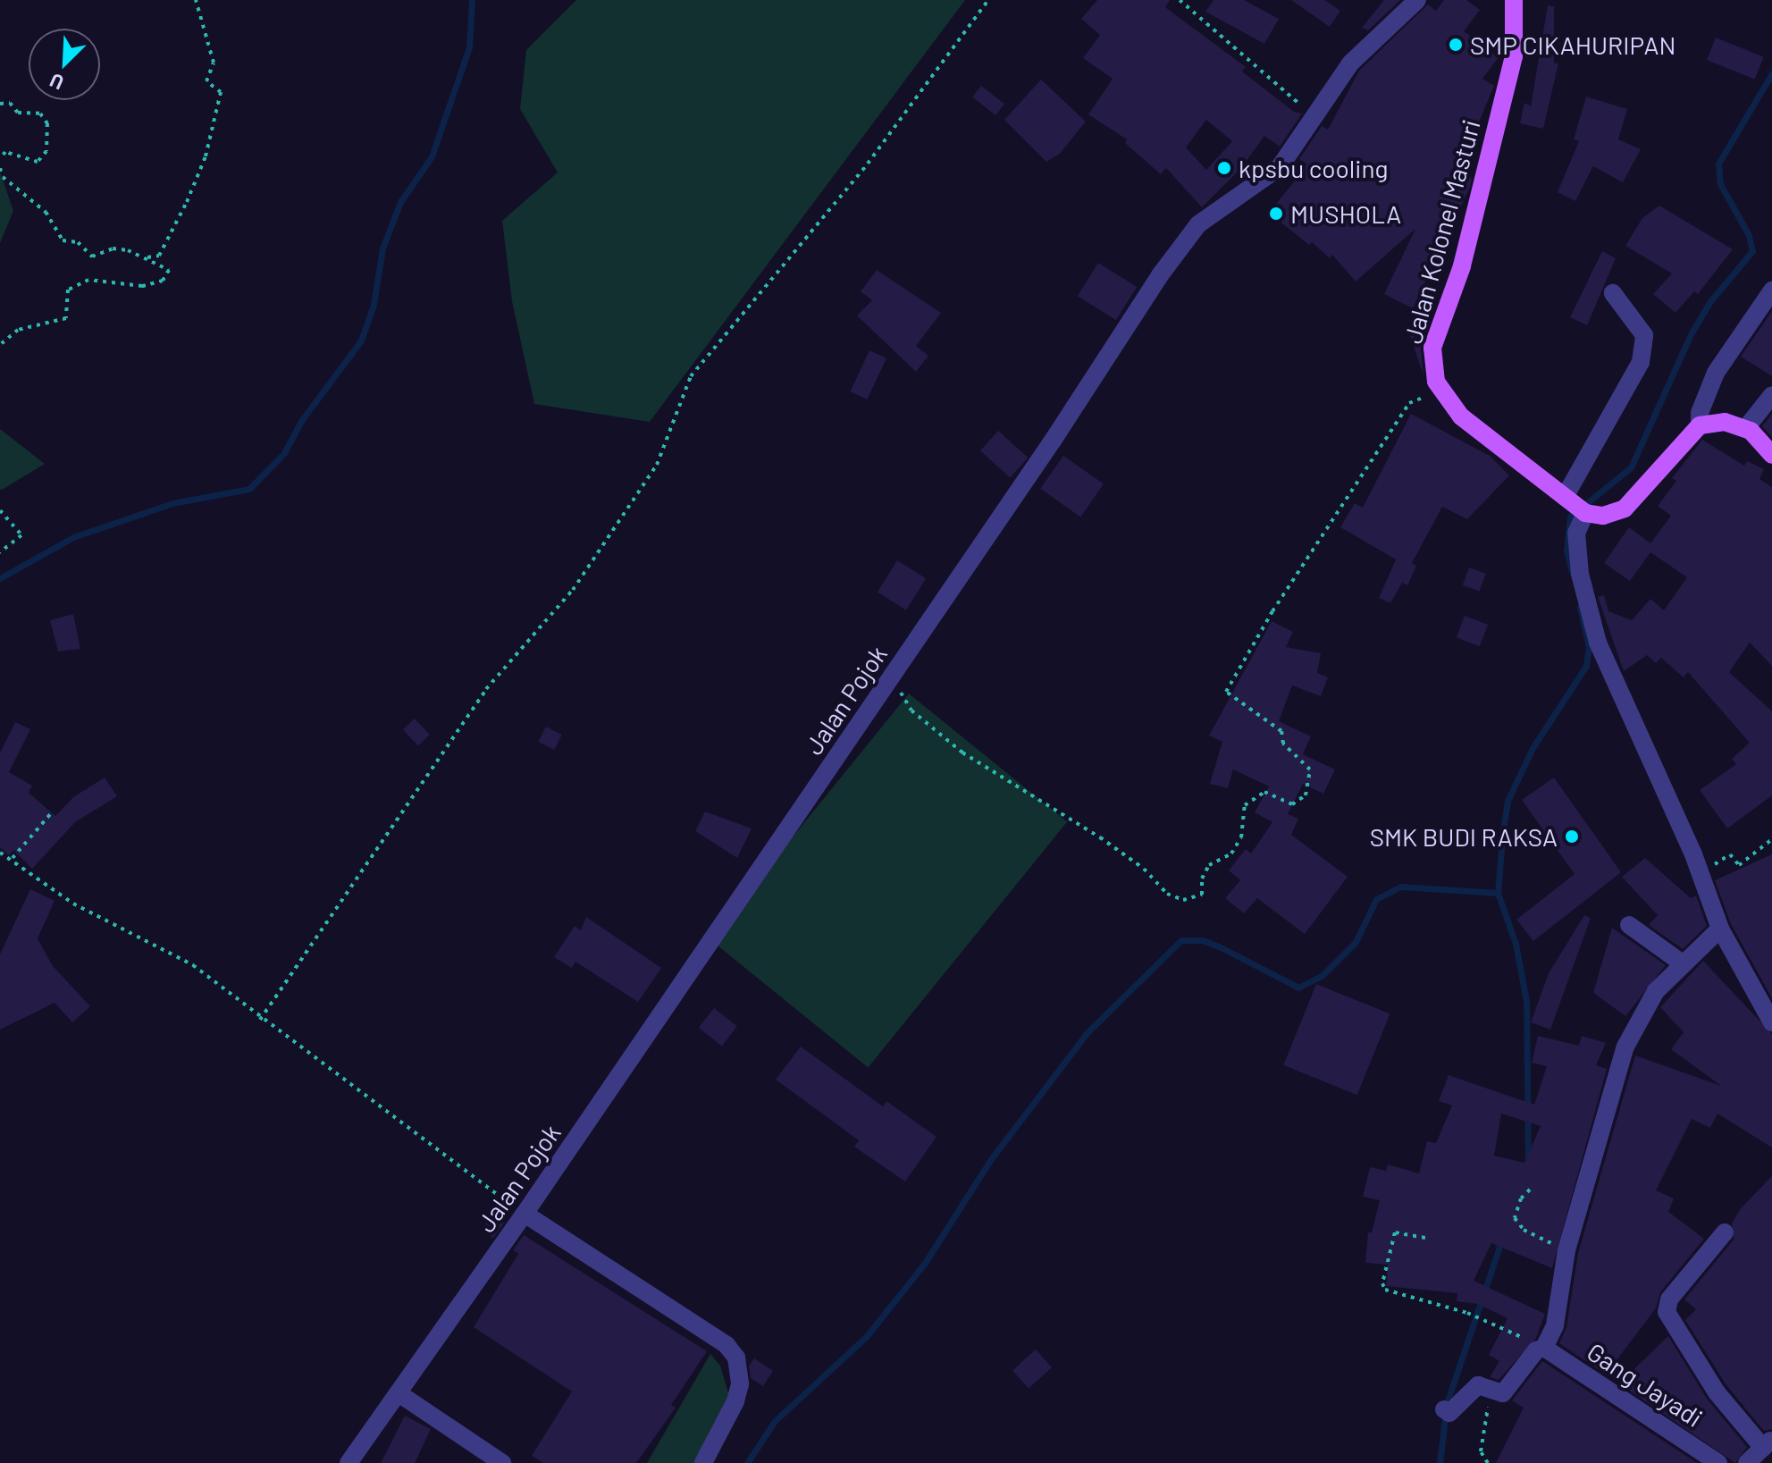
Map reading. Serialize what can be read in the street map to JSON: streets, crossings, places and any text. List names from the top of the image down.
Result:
{
  "streets": {
    "main road": ["Jalan Kolonel Masturi"],
    "street": ["Jalan Pojok", "Gang Jayadi"]
  },
  "places": [
    "SMP CIKAHURIPAN",
    "kpsbu cooling",
    "MUSHOLA",
    "SMK BUDI RAKSA"
  ],
  "north": "bottom left"
}
